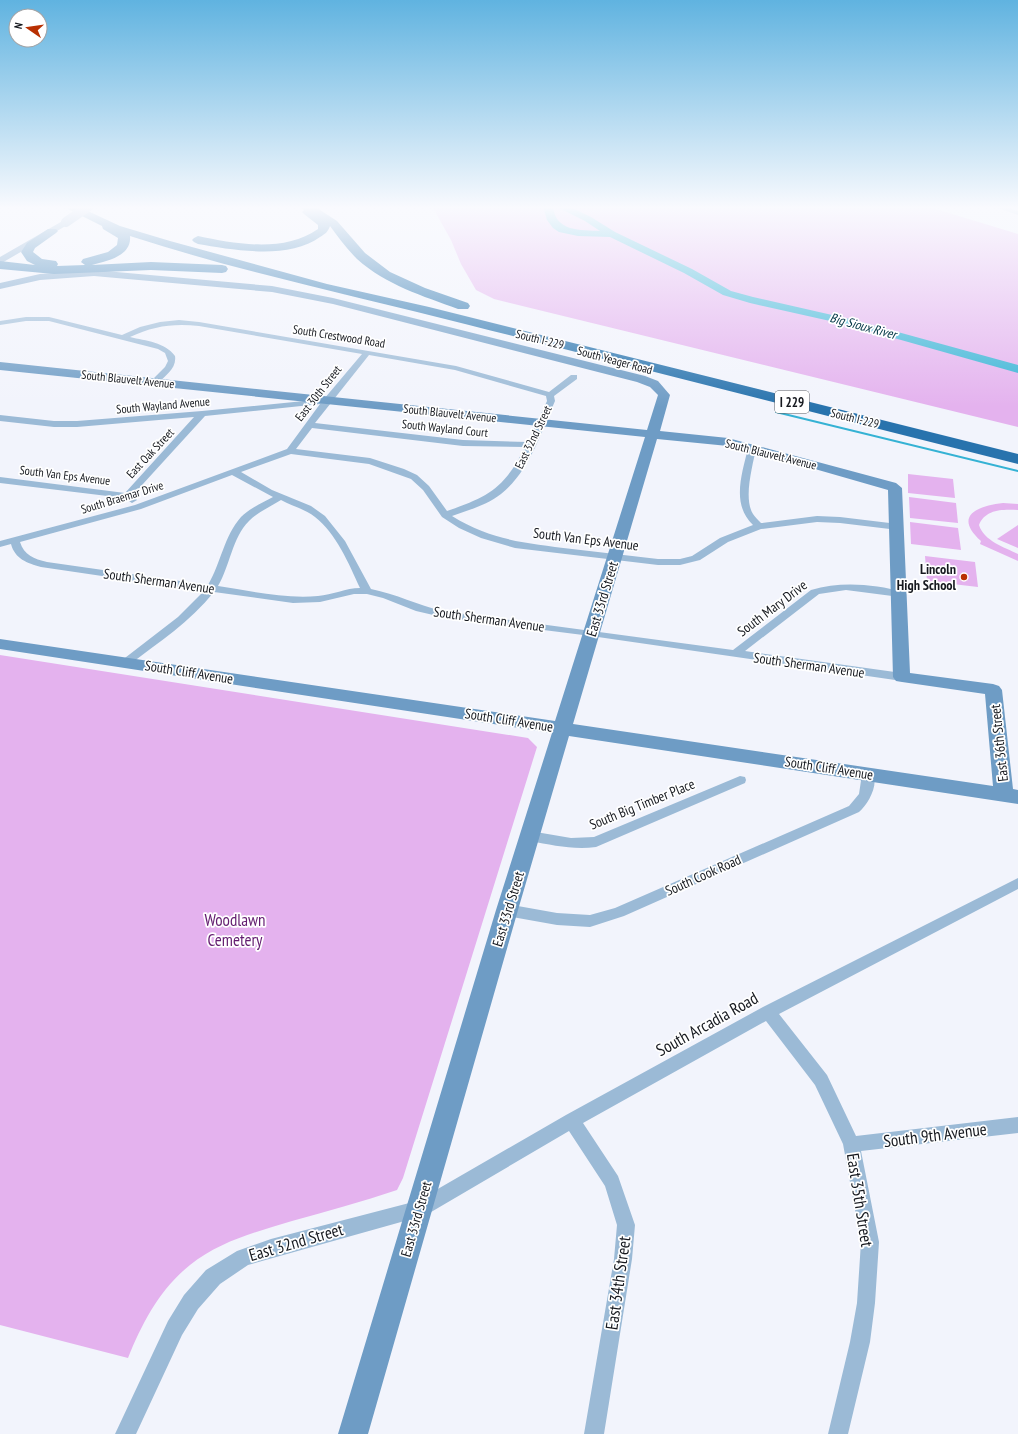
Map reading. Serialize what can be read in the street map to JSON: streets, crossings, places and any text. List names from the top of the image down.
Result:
{
  "streets": {
    "highway": ["South I-229", "I 229"],
    "street": [
      "South Crestwood Road",
      "South Yeager Road",
      "South Blauvelt Avenue",
      "East 30th Street",
      "South Wayland Avenue",
      "South Wayland Court",
      "East 32nd Street",
      "East Oak Street",
      "South Van Eps Avenue",
      "South Braemar Drive",
      "South Sherman Avenue",
      "East 33rd Street",
      "South Mary Drive",
      "South Cliff Avenue",
      "East 36th Street",
      "South Big Timber Place",
      "South Cook Road",
      "South Arcadia Road",
      "South 9th Avenue",
      "East 35th Street",
      "East 34th Street"
    ]
  },
  "crossings": [
    ["South Crestwood Road", "East 30th Street"],
    ["South Crestwood Road", "East 32nd Street"],
    ["South Yeager Road", "East 33rd Street"],
    ["South Blauvelt Avenue", "East 30th Street"],
    ["South Blauvelt Avenue", "South Wayland Avenue"],
    ["South Blauvelt Avenue", "East 32nd Street"],
    ["South Blauvelt Avenue", "South Van Eps Avenue"],
    ["South Blauvelt Avenue", "East 33rd Street"],
    ["East 30th Street", "South Wayland Avenue"],
    ["East 30th Street", "South Wayland Court"],
    ["East 30th Street", "South Van Eps Avenue"],
    ["East 30th Street", "South Braemar Drive"],
    ["South Wayland Avenue", "East Oak Street"],
    ["South Wayland Court", "East 32nd Street"],
    ["East 32nd Street", "South Van Eps Avenue"],
    ["East 32nd Street", "East 33rd Street"],
    ["East 32nd Street", "South Arcadia Road"],
    ["East Oak Street", "South Van Eps Avenue"],
    ["East Oak Street", "South Braemar Drive"],
    ["South Van Eps Avenue", "South Braemar Drive"],
    ["South Van Eps Avenue", "East 33rd Street"],
    ["South Braemar Drive", "South Sherman Avenue"],
    ["South Sherman Avenue", "East 33rd Street"],
    ["South Sherman Avenue", "South Mary Drive"],
    ["South Sherman Avenue", "East 36th Street"],
    ["East 33rd Street", "South Cliff Avenue"],
    ["East 33rd Street", "South Big Timber Place"],
    ["East 33rd Street", "South Cook Road"],
    ["East 33rd Street", "South Arcadia Road"],
    ["South Cliff Avenue", "East 36th Street"],
    ["South Cliff Avenue", "South Cook Road"],
    ["South Arcadia Road", "East 35th Street"],
    ["South Arcadia Road", "East 34th Street"],
    ["South 9th Avenue", "East 35th Street"]
  ],
  "water": ["Big Sioux River"],
  "parks": ["Woodlawn Cemetery"],
  "places": ["Lincoln High School"],
  "north": "left"
}
